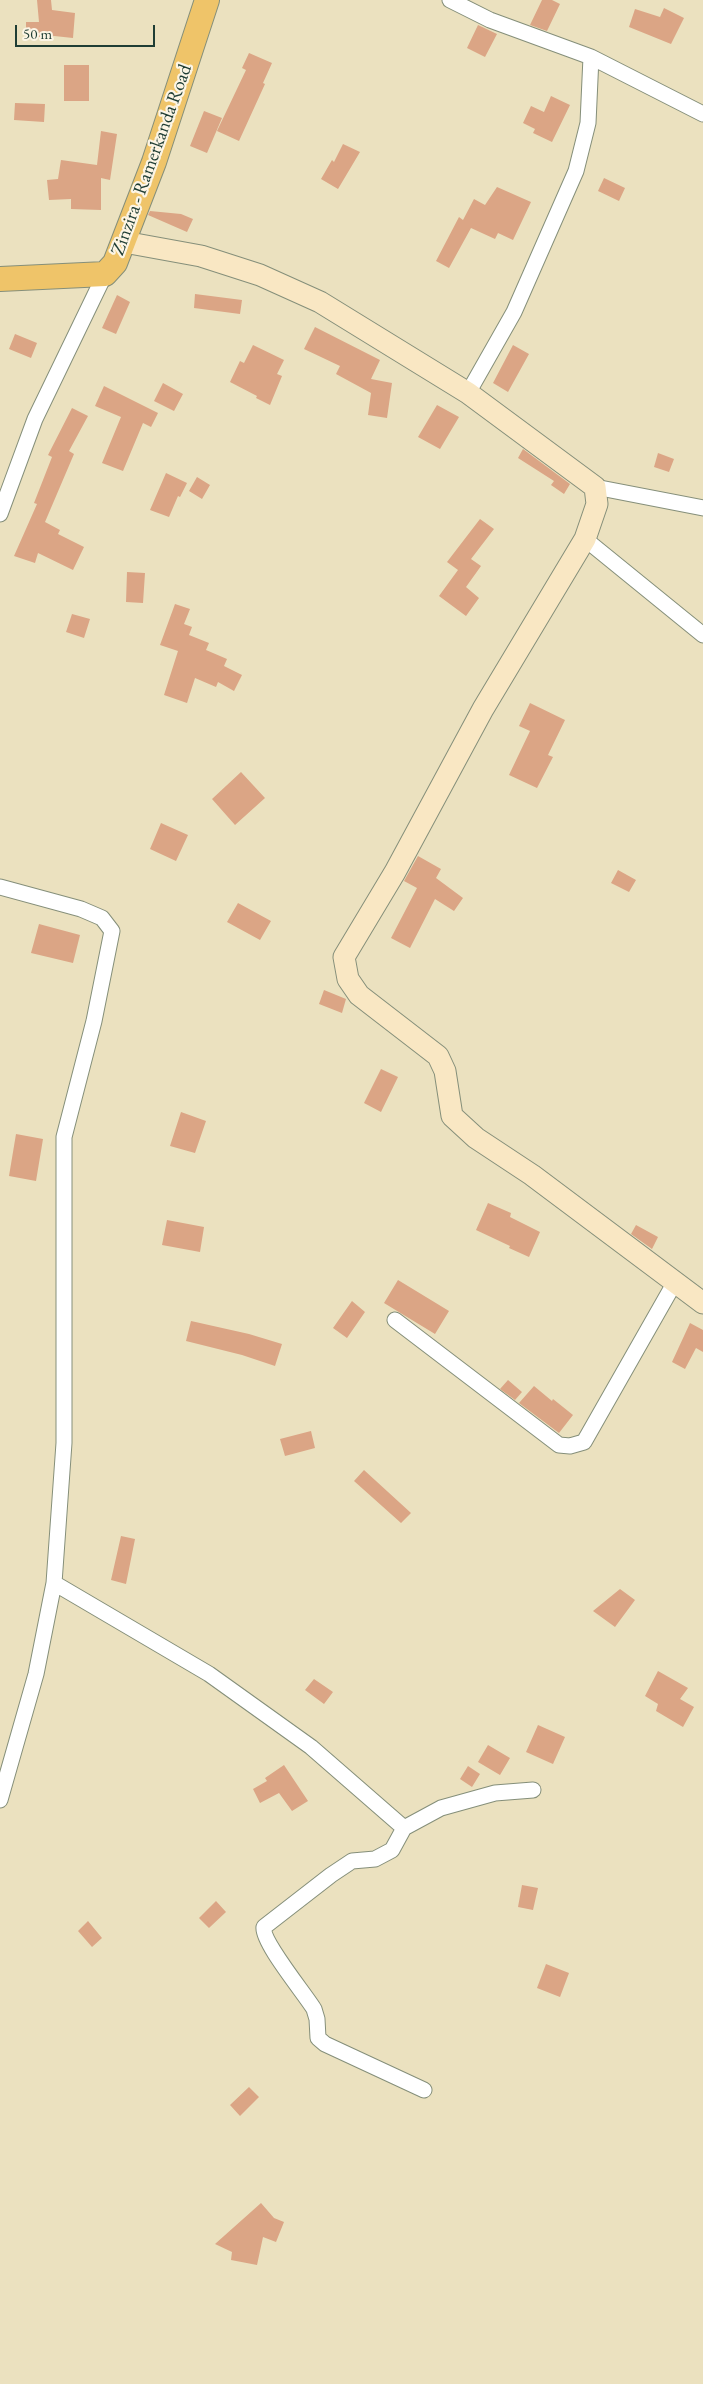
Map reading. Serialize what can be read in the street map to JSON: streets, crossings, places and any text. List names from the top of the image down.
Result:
{
  "streets": {
    "main road": ["Zinzira - Ramerkanda Road"]
  },
  "scale_bar": "50 m"
}
